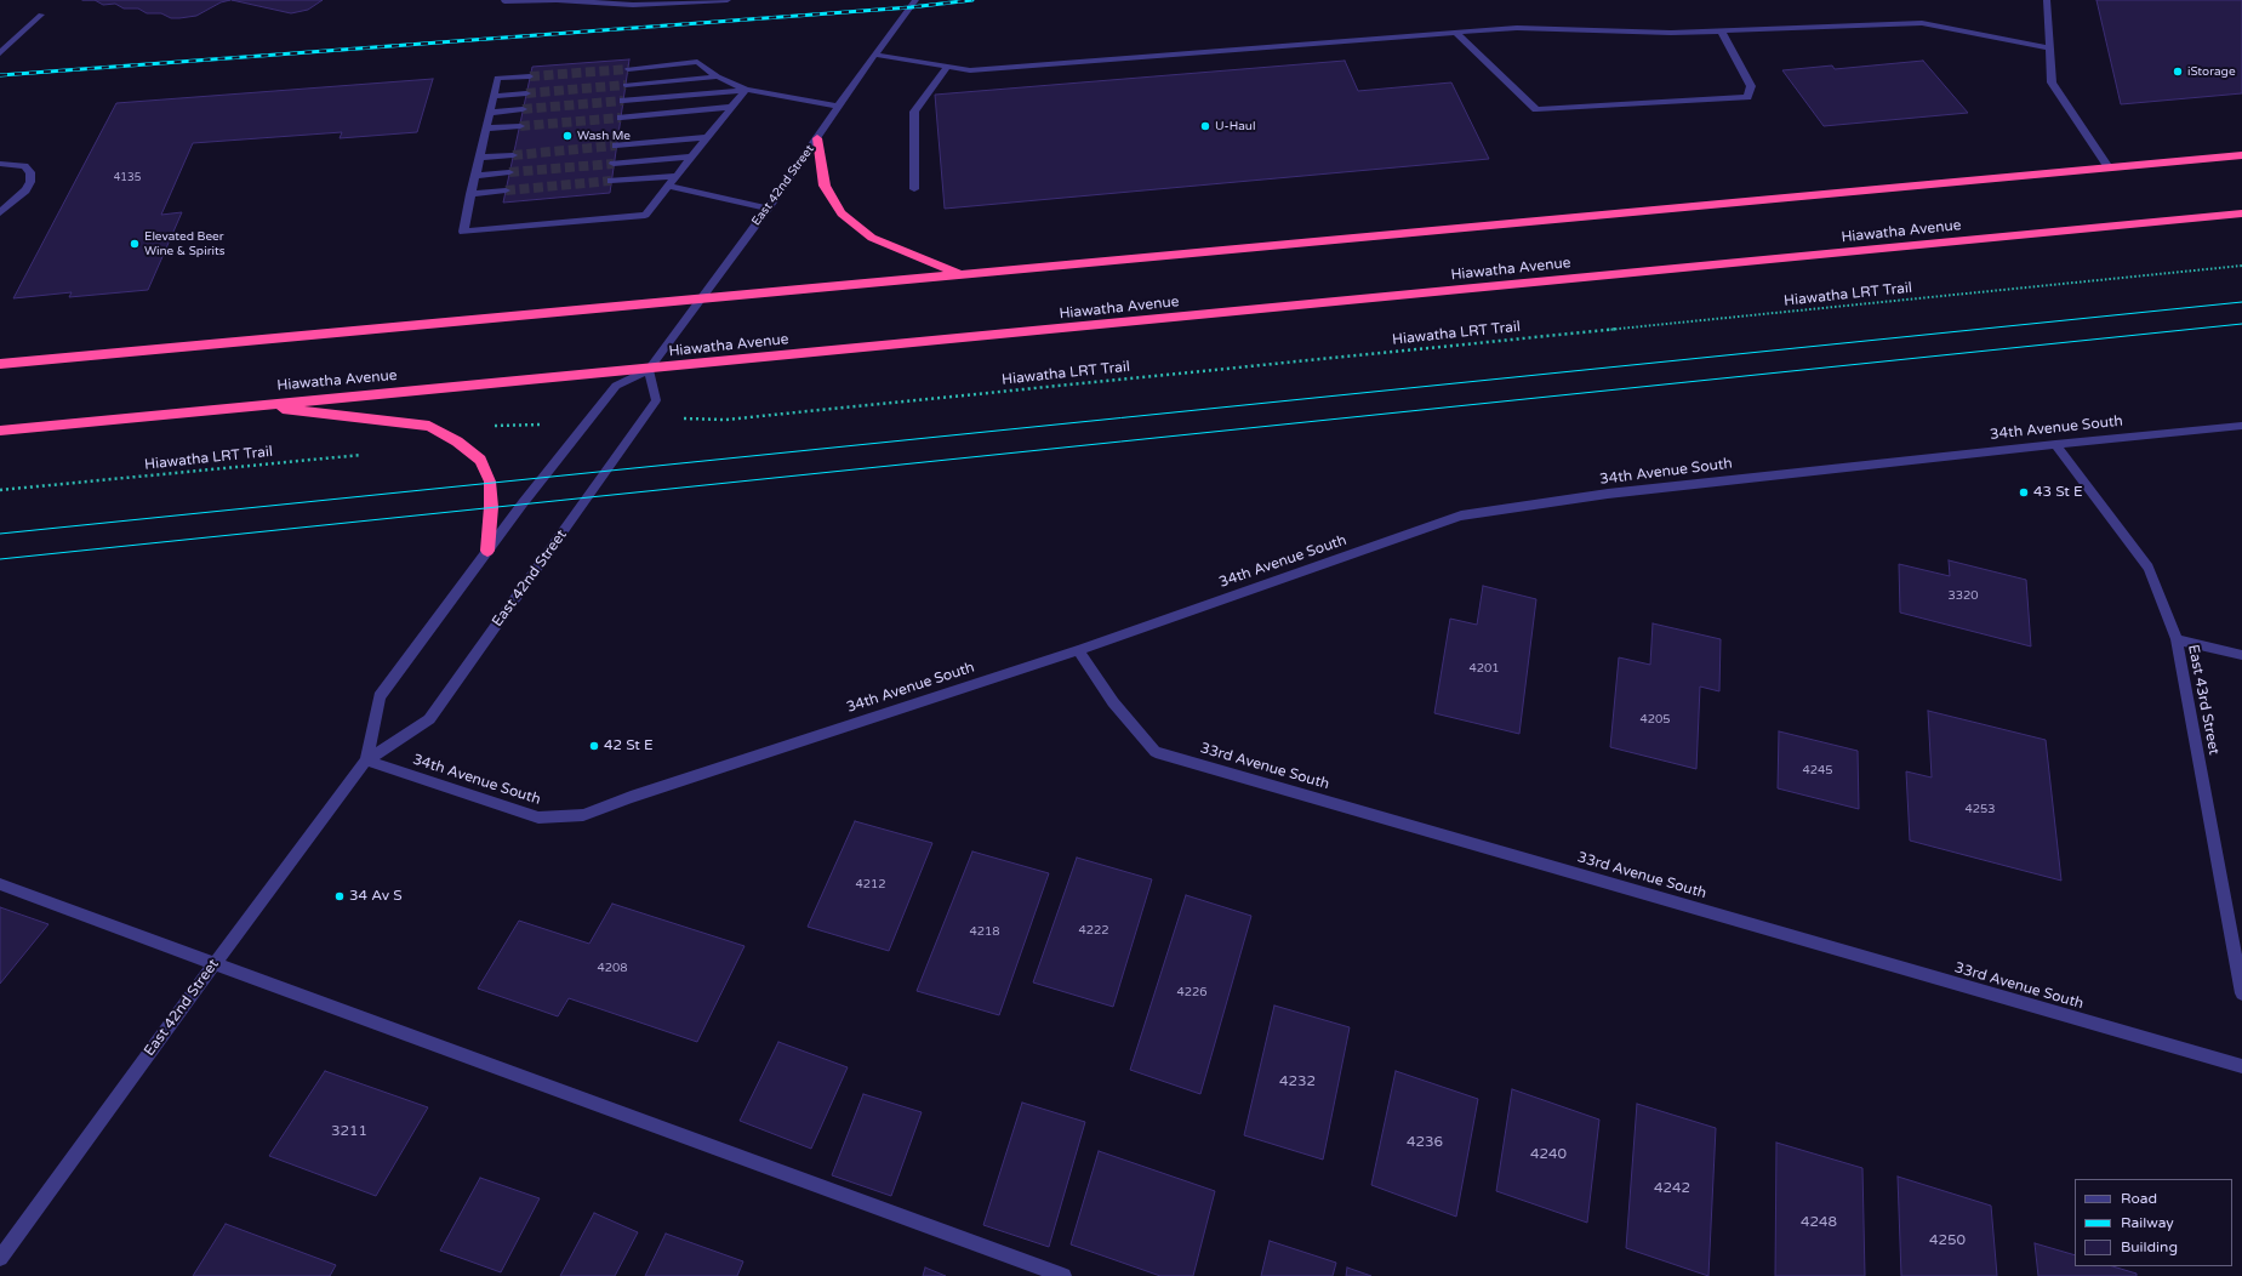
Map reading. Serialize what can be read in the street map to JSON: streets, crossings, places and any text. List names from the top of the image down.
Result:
{
  "streets": {
    "highway": ["Hiawatha Avenue"],
    "street": [
      "East 42nd Street",
      "34th Avenue South",
      "East 43rd Street",
      "33rd Avenue South"
    ],
    "path": ["Hiawatha LRT Trail"]
  },
  "crossings": [
    ["East 42nd Street", "Hiawatha Avenue"],
    ["East 42nd Street", "34th Avenue South"],
    ["34th Avenue South", "East 43rd Street"],
    ["34th Avenue South", "33rd Avenue South"]
  ],
  "places": [
    "iStorage",
    "U-Haul",
    "Wash Me",
    "Elevated Beer Wine & Spirits",
    "43 St E",
    "42 St E",
    "34 Av S"
  ],
  "house_numbers": [
    "4135",
    "3320",
    "4201",
    "4205",
    "4245",
    "4253",
    "4212",
    "4222",
    "4218",
    "4208",
    "4226",
    "4232",
    "3211",
    "4236",
    "4240",
    "4242",
    "4248",
    "4250"
  ],
  "legend": ["Road", "Railway", "Building"]
}
